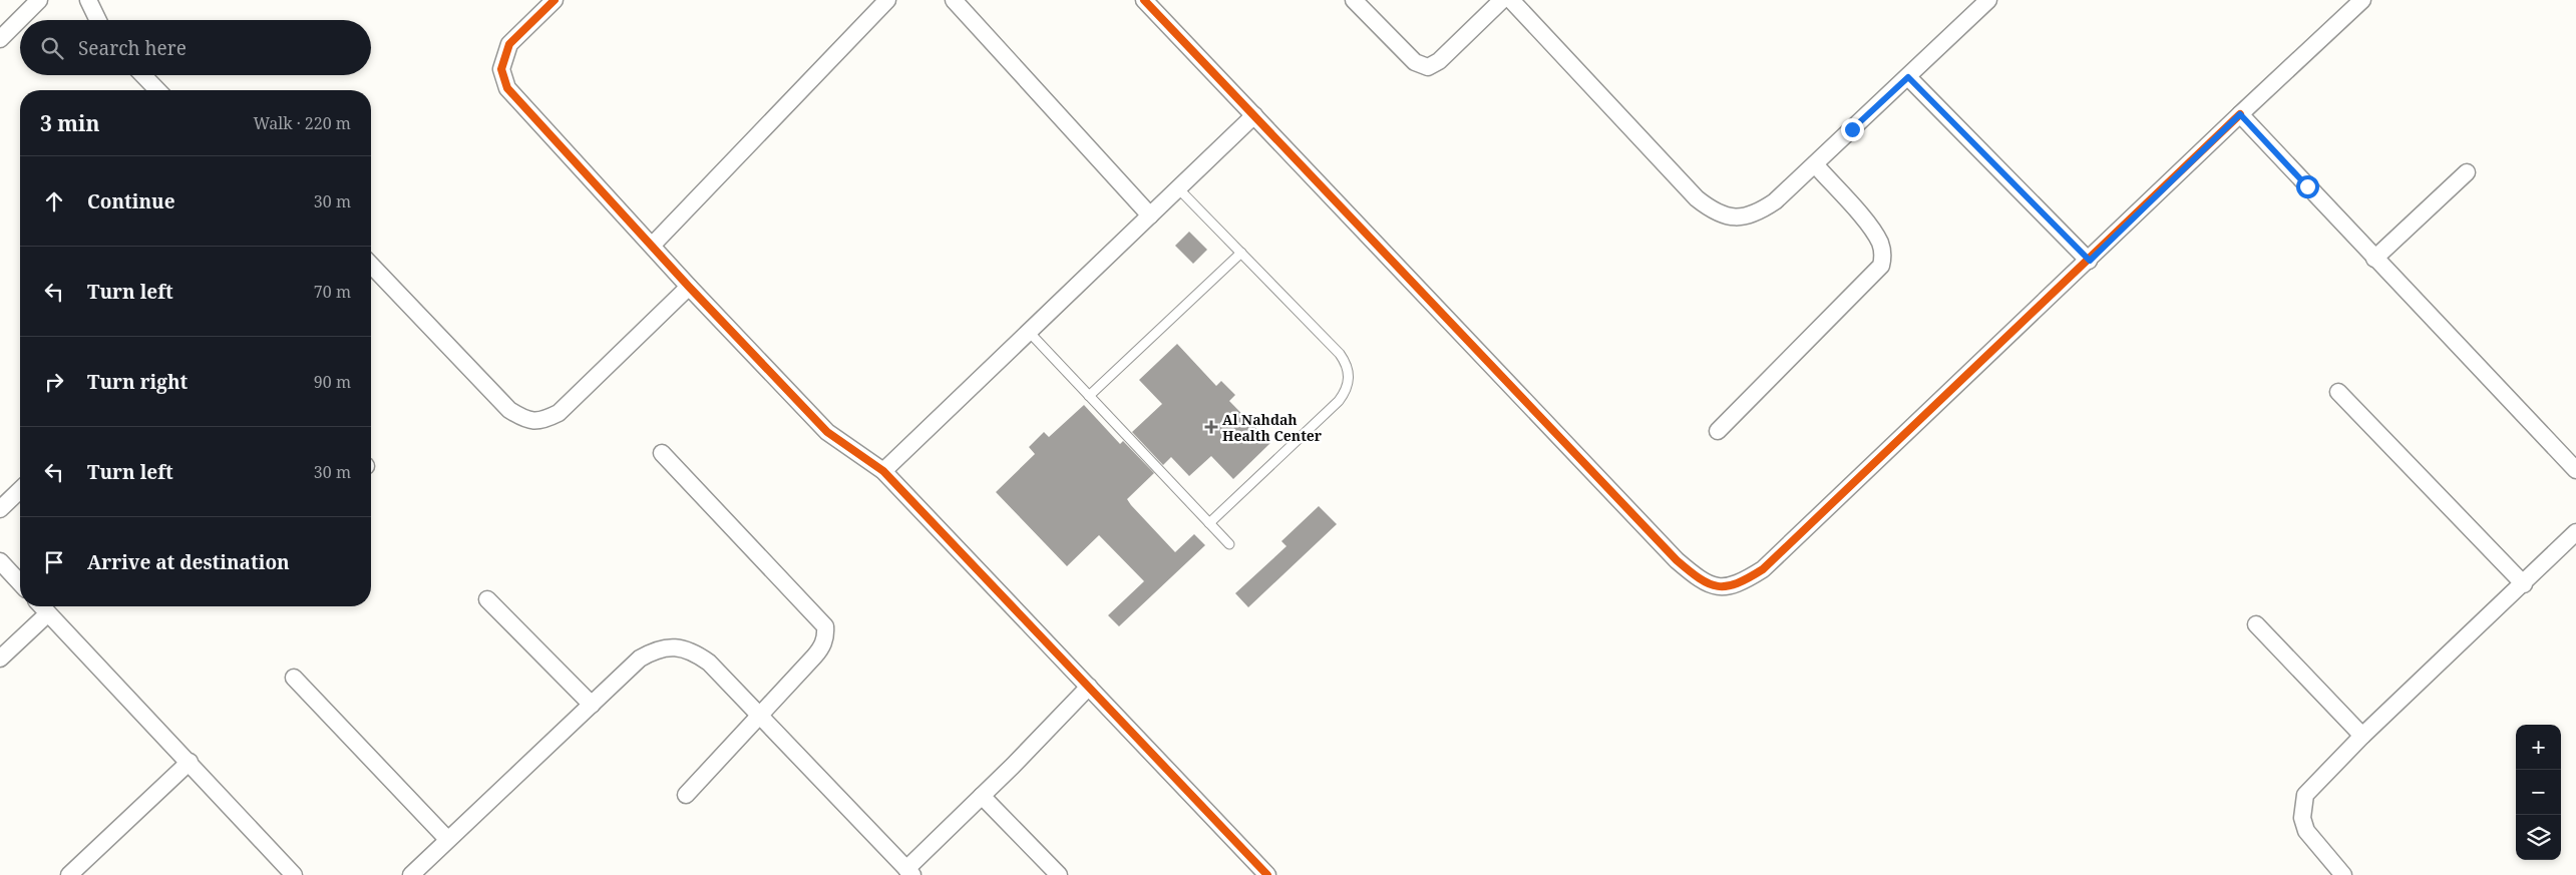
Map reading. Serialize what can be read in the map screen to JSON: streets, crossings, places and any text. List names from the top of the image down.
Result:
{
  "places": {
    "health": ["Al Nahdah Health Center"]
  },
  "page": {
    "search": "Search here",
    "heading": ["3 min", "Walk · 220 m"],
    "list": [
      ["Continue", "30 m"],
      ["Turn left", "70 m"],
      ["Turn right", "90 m"],
      ["Turn left", "30 m"],
      "Arrive at destination"
    ],
    "map_buttons": ["+", "−"]
  }
}
